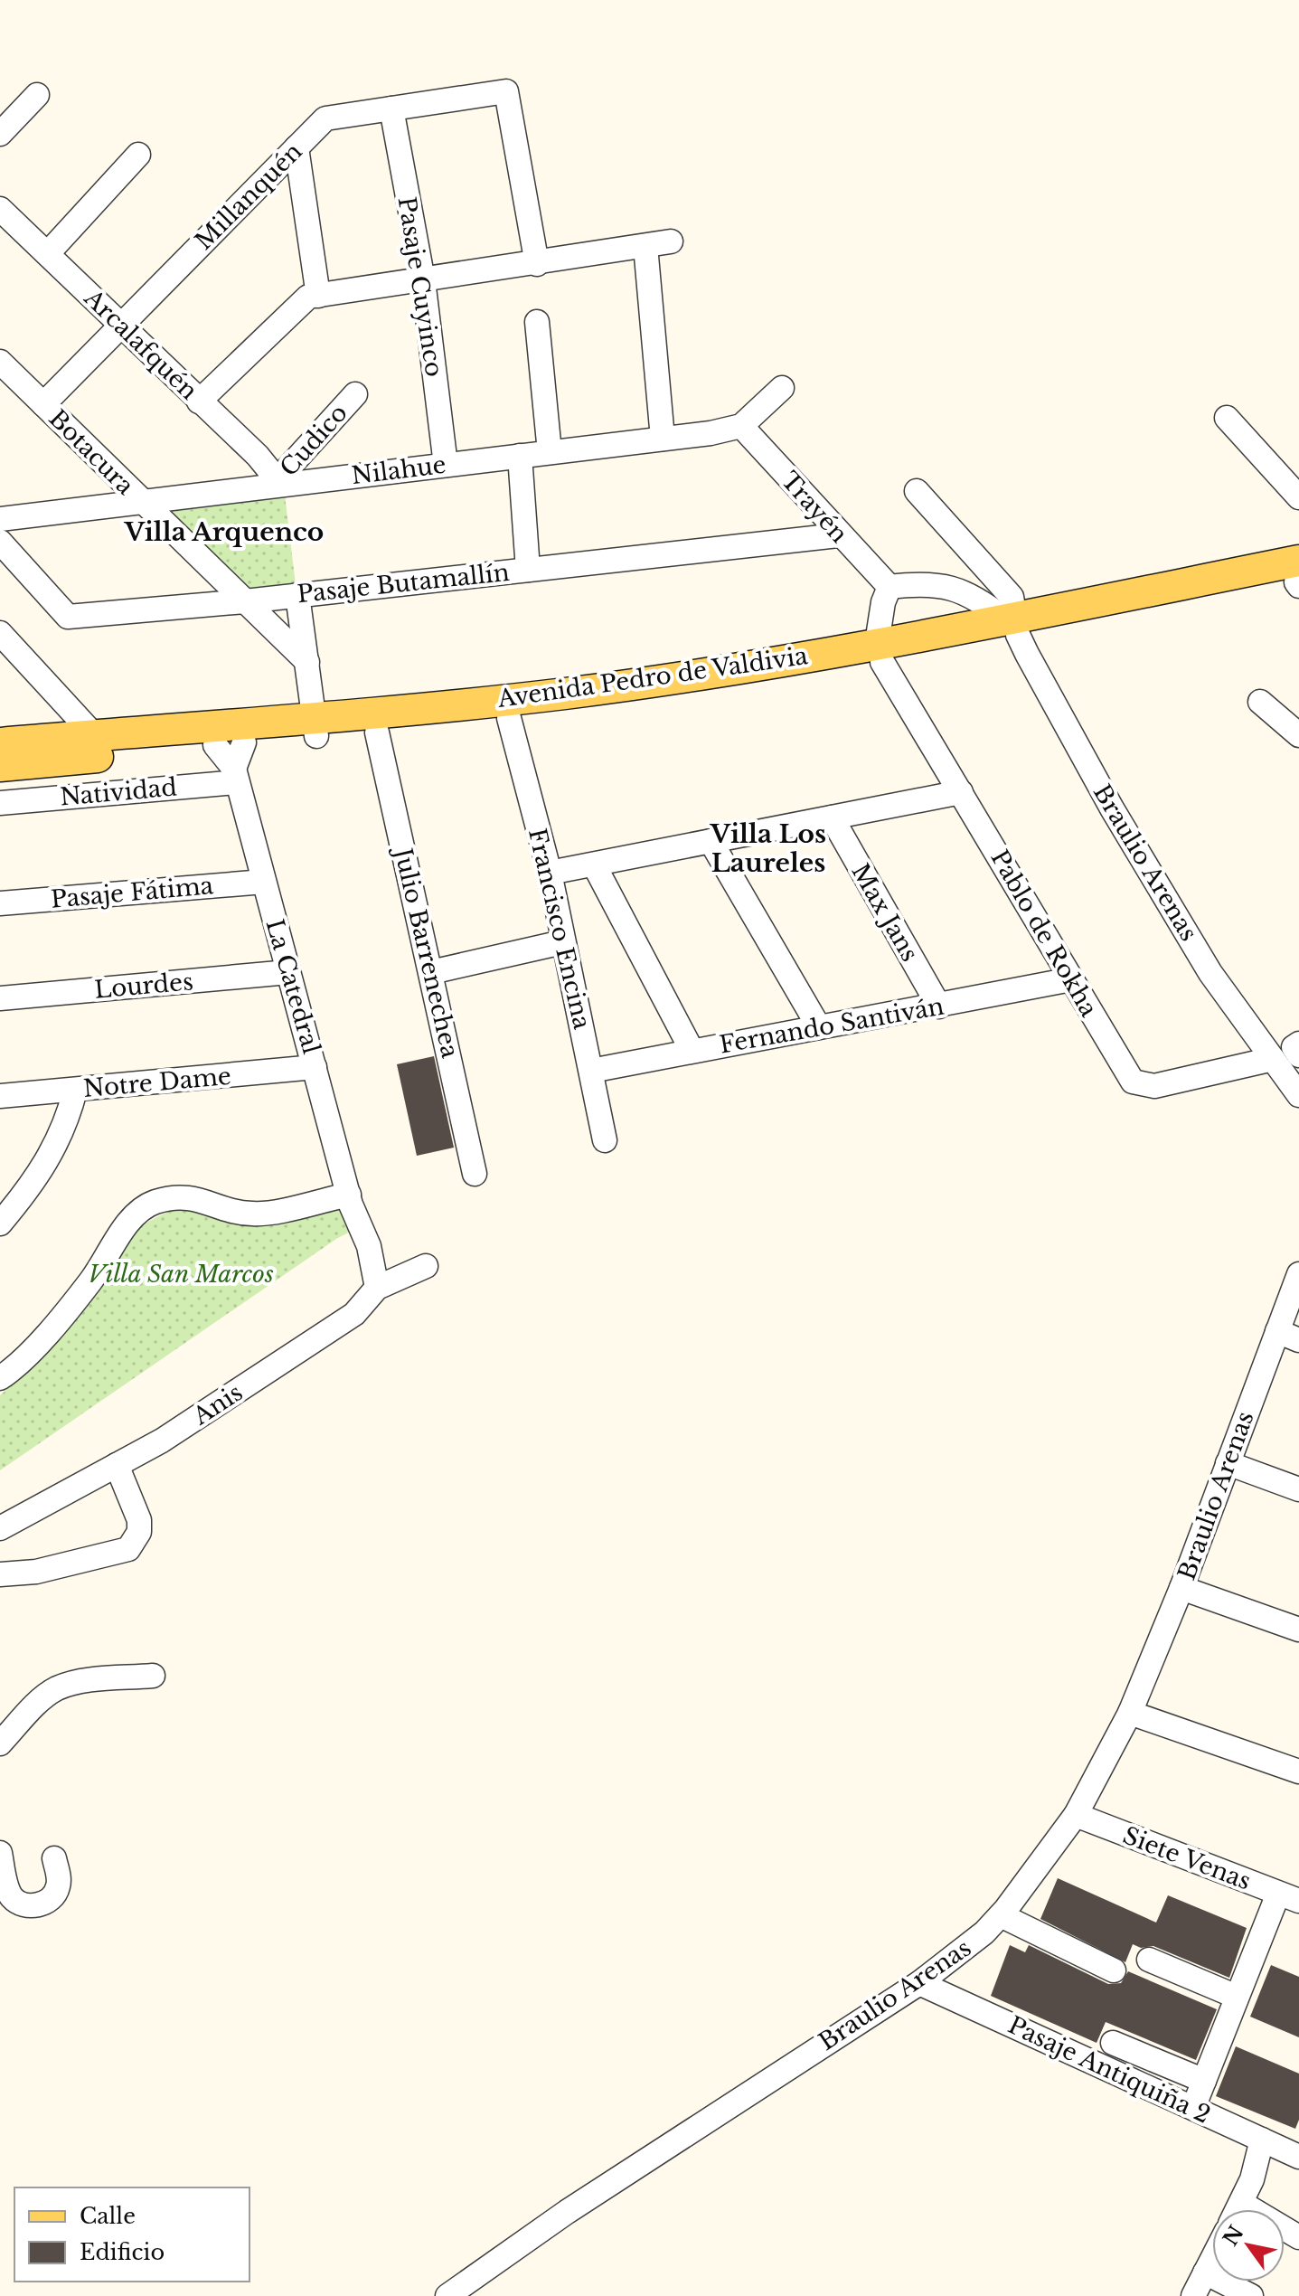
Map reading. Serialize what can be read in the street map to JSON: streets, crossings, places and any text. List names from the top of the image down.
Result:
{
  "streets": {
    "main road": ["Avenida Pedro de Valdivia"],
    "street": [
      "Millanquén",
      "Pasaje Cuyinco",
      "Arcalafquén",
      "Cudico",
      "Botacura",
      "Nilahue",
      "Trayén",
      "Pasaje Butamallín",
      "Natividad",
      "Braulio Arenas",
      "Pasaje Fátima",
      "Max Jans",
      "Francisco Encina",
      "Pablo de Rokha",
      "Julio Barrenechea",
      "Lourdes",
      "La Catedral",
      "Fernando Santiván",
      "Notre Dame",
      "Anis",
      "Siete Venas",
      "Pasaje Antiquiña 2"
    ]
  },
  "crossings": [
    ["Millanquén", "Pasaje Cuyinco"],
    ["Millanquén", "Arcalafquén"],
    ["Millanquén", "Botacura"],
    ["Pasaje Cuyinco", "Nilahue"],
    ["Arcalafquén", "Cudico"],
    ["Arcalafquén", "Nilahue"],
    ["Cudico", "Nilahue"],
    ["Botacura", "Nilahue"],
    ["Botacura", "Pasaje Butamallín"],
    ["Nilahue", "Trayén"],
    ["Nilahue", "Pasaje Butamallín"],
    ["Trayén", "Pasaje Butamallín"],
    ["Avenida Pedro de Valdivia", "Natividad"],
    ["Avenida Pedro de Valdivia", "Braulio Arenas"],
    ["Avenida Pedro de Valdivia", "Francisco Encina"],
    ["Avenida Pedro de Valdivia", "Pablo de Rokha"],
    ["Avenida Pedro de Valdivia", "Julio Barrenechea"],
    ["Avenida Pedro de Valdivia", "La Catedral"],
    ["Natividad", "La Catedral"],
    ["Braulio Arenas", "Pablo de Rokha"],
    ["Braulio Arenas", "Siete Venas"],
    ["Braulio Arenas", "Pasaje Antiquiña 2"],
    ["Pasaje Fátima", "La Catedral"],
    ["Max Jans", "Fernando Santiván"],
    ["Francisco Encina", "Fernando Santiván"],
    ["Pablo de Rokha", "Fernando Santiván"],
    ["Lourdes", "La Catedral"],
    ["La Catedral", "Notre Dame"],
    ["La Catedral", "Anis"]
  ],
  "districts": ["Villa Arquenco", "Villa Los Laureles"],
  "parks": ["Villa San Marcos"],
  "legend": ["Calle", "Edificio"],
  "north": "top left"
}
